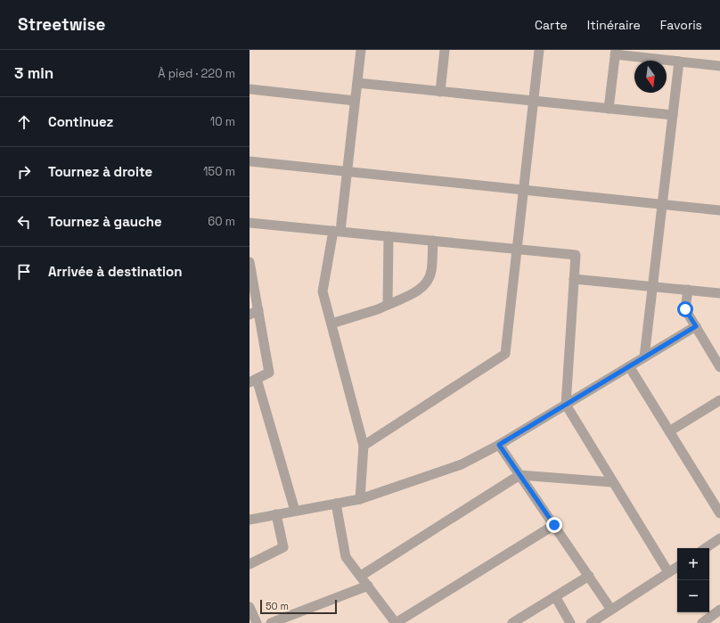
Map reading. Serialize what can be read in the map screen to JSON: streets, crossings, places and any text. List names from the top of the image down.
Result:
{
  "scale_bar": "50 m",
  "north": "bottom",
  "page": {
    "header": "Streetwise",
    "nav": ["Carte", "Itinéraire", "Favoris"],
    "heading": ["3 min", "À pied · 220 m"],
    "list": [
      ["Continuez", "10 m"],
      ["Tournez à droite", "150 m"],
      ["Tournez à gauche", "60 m"],
      "Arrivée à destination"
    ],
    "map_buttons": ["+", "−"],
    "scale": "50 m"
  }
}
